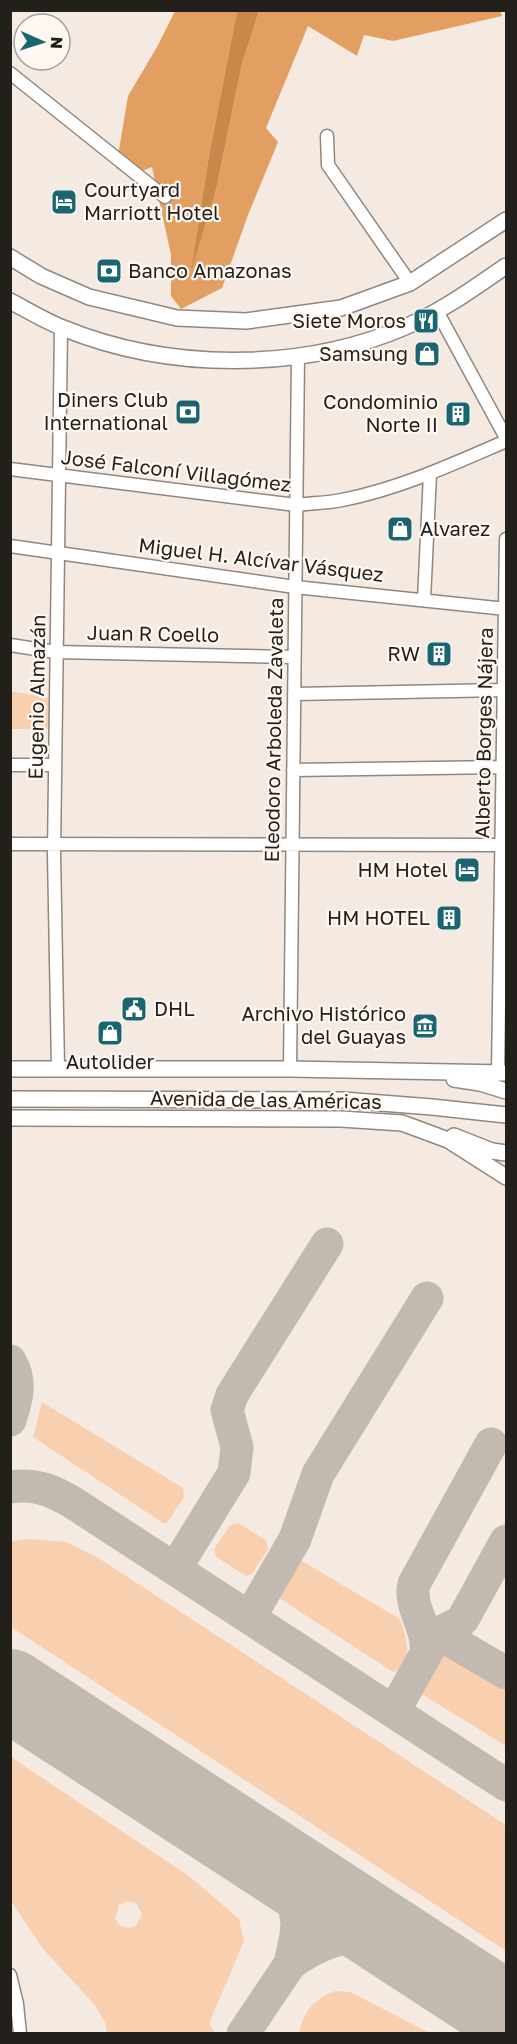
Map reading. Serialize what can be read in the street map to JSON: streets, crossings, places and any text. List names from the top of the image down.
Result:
{
  "streets": {
    "main road": ["Avenida de las Américas"],
    "street": [
      "José Falconí Villagómez",
      "Miguel H. Alcívar Vásquez",
      "Juan R Coello",
      "Eugenio Almazán",
      "Eleodoro Arboleda Zavaleta",
      "Alberto Borges Nájera"
    ]
  },
  "crossings": [
    ["José Falconí Villagómez", "Eugenio Almazán"],
    ["José Falconí Villagómez", "Eleodoro Arboleda Zavaleta"],
    ["Miguel H. Alcívar Vásquez", "Eugenio Almazán"],
    ["Miguel H. Alcívar Vásquez", "Eleodoro Arboleda Zavaleta"],
    ["Miguel H. Alcívar Vásquez", "Alberto Borges Nájera"],
    ["Juan R Coello", "Eugenio Almazán"],
    ["Juan R Coello", "Eleodoro Arboleda Zavaleta"],
    ["Eugenio Almazán", "Avenida de las Américas"],
    ["Eleodoro Arboleda Zavaleta", "Avenida de las Américas"],
    ["Alberto Borges Nájera", "Avenida de las Américas"]
  ],
  "places": {
    "hotel": ["Courtyard Marriott Hotel", "HM Hotel"],
    "bank": ["Banco Amazonas", "Diners Club International"],
    "restaurant": ["Siete Moros"],
    "shop": ["Samsung", "Alvarez", "Autolider"],
    "building": ["Condominio Norte II", "RW", "HM HOTEL"],
    "public building": ["DHL"],
    "museum": ["Archivo Histórico del Guayas"]
  },
  "north": "right"
}
